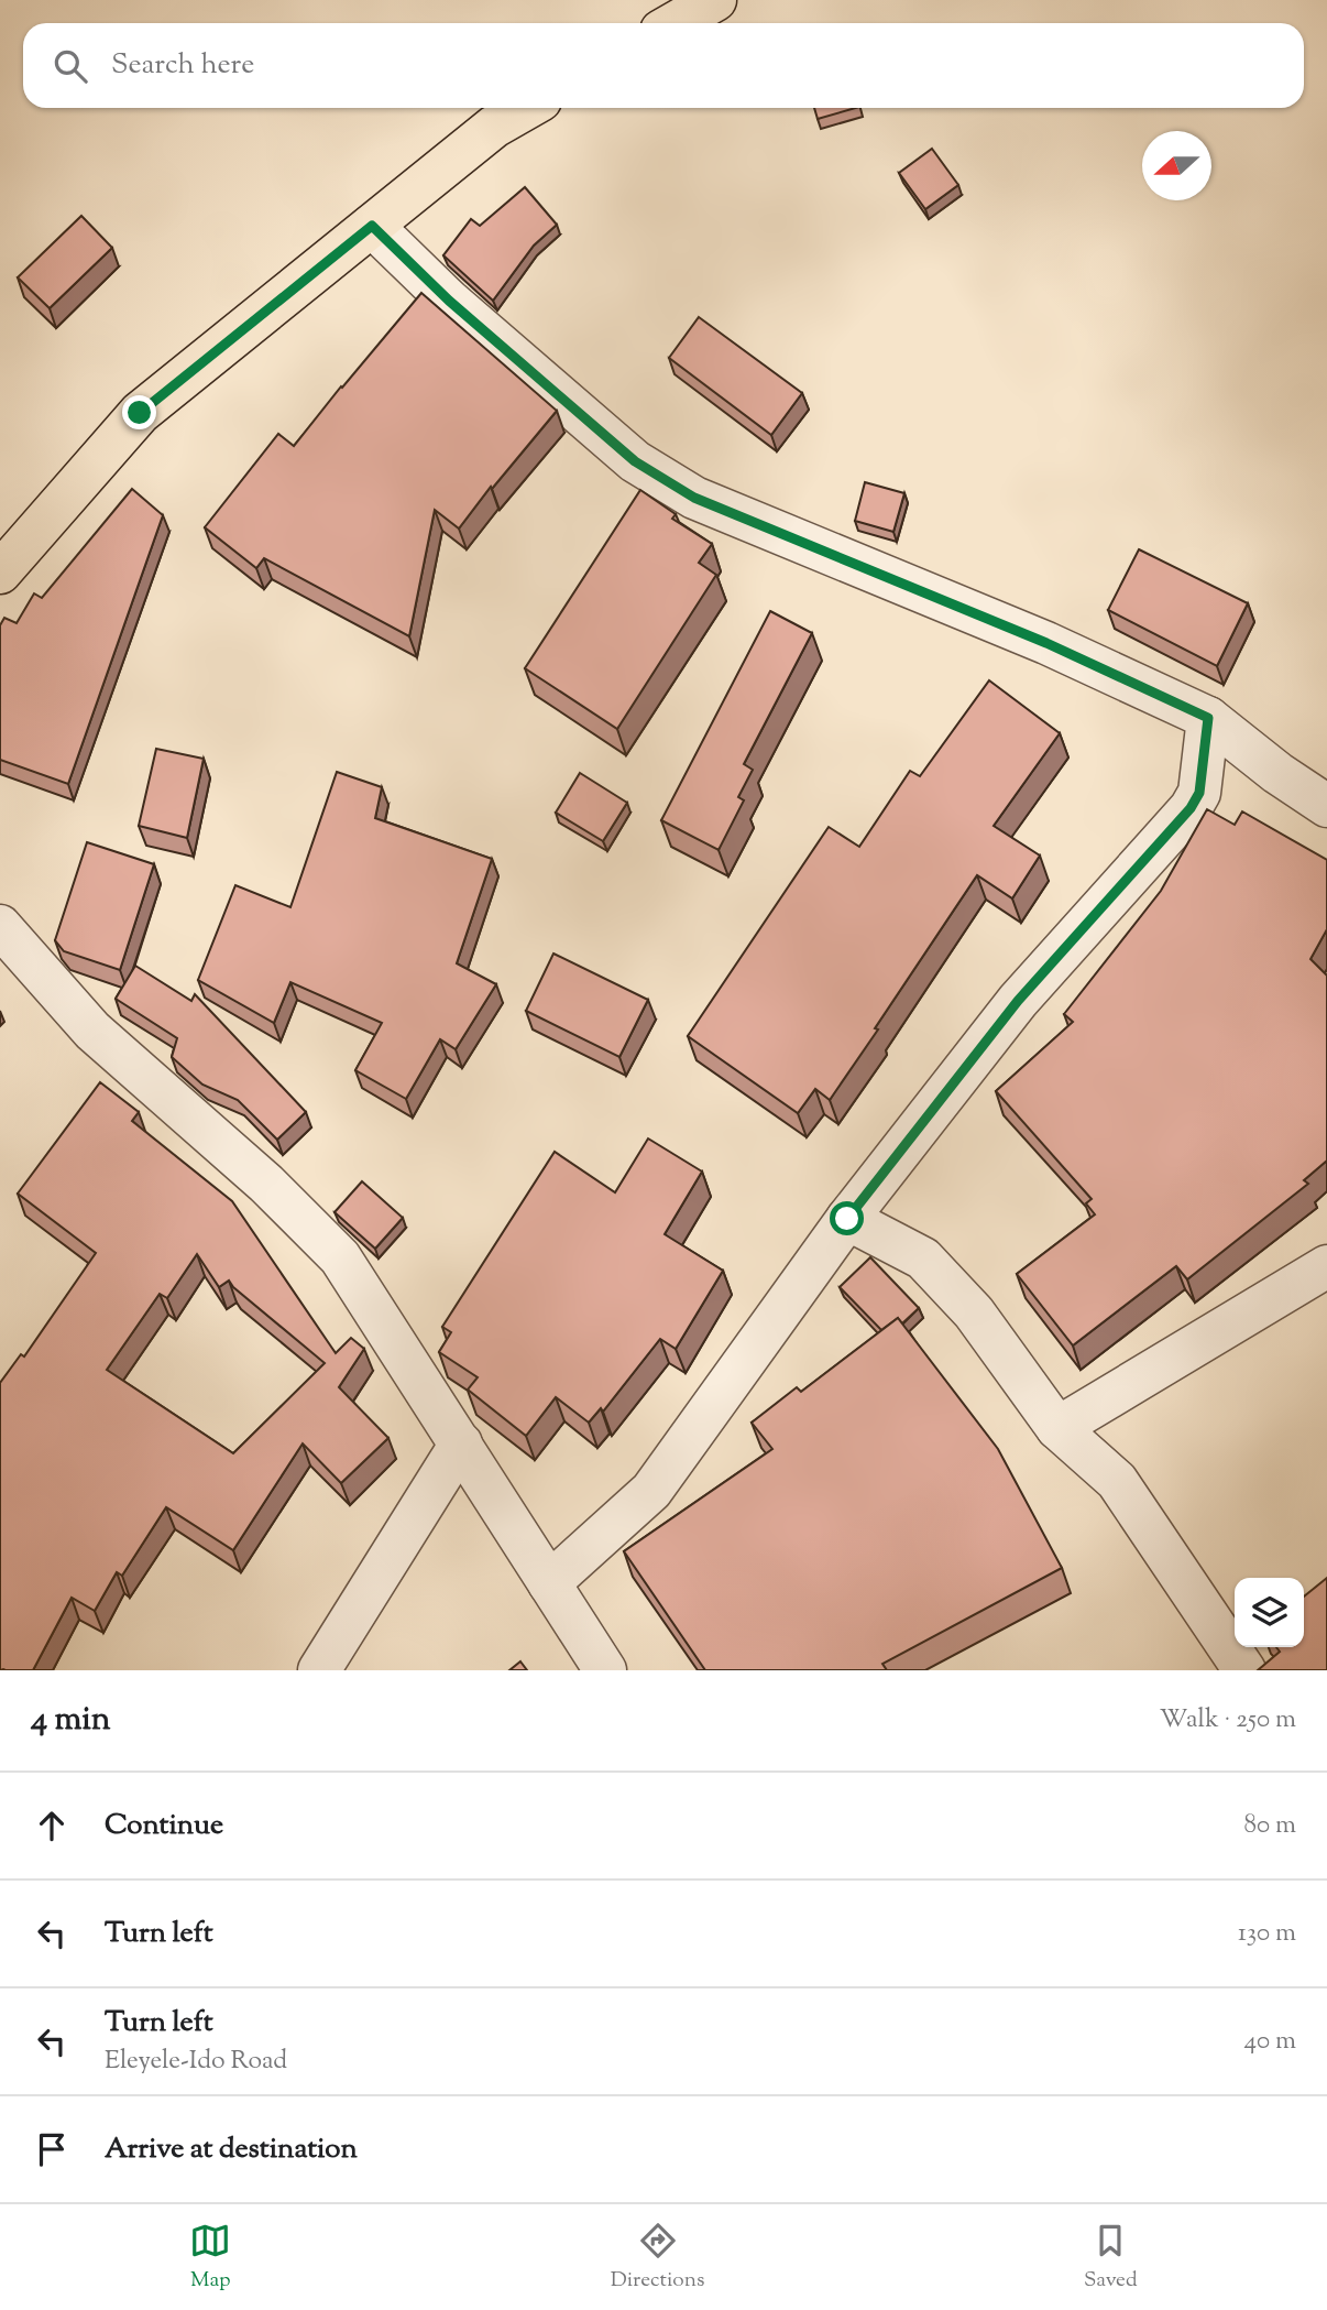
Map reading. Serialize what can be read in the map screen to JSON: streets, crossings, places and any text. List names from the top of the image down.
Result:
{
  "north": "left",
  "page": {
    "search": "Search here",
    "heading": ["4 min", "Walk · 250 m"],
    "list": [
      ["Continue", "80 m"],
      ["Turn left", "130 m"],
      ["Turn left", "Eleyele-Ido Road", "40 m"],
      "Arrive at destination"
    ],
    "nav": ["Map", "Directions", "Saved"]
  }
}
